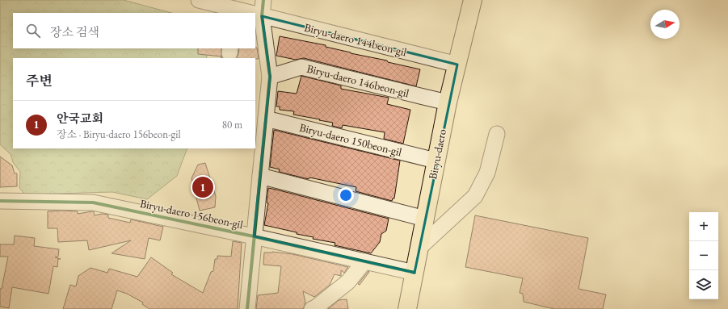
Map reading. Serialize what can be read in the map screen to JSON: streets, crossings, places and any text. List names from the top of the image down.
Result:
{
  "streets": {
    "main road": ["Biryu-daero"],
    "street": [
      "Biryu-daero 144beon-gil",
      "Biryu-daero 146beon-gil",
      "Biryu-daero 150beon-gil",
      "Biryu-daero 156beon-gil"
    ]
  },
  "crossings": [
    ["Biryu-daero 144beon-gil", "Biryu-daero"],
    ["Biryu-daero 146beon-gil", "Biryu-daero"],
    ["Biryu-daero 150beon-gil", "Biryu-daero"],
    ["Biryu-daero", "Biryu-daero 156beon-gil"]
  ],
  "north": "right",
  "page": {
    "search": "장소 검색",
    "heading": "주변",
    "list": [
      {
        "mark": "1",
        "name": "안국교회",
        "note": "장소 · Biryu-daero 156beon-gil",
        "value": "80 m"
      }
    ],
    "pins": "1",
    "map_buttons": ["+", "−"]
  }
}
